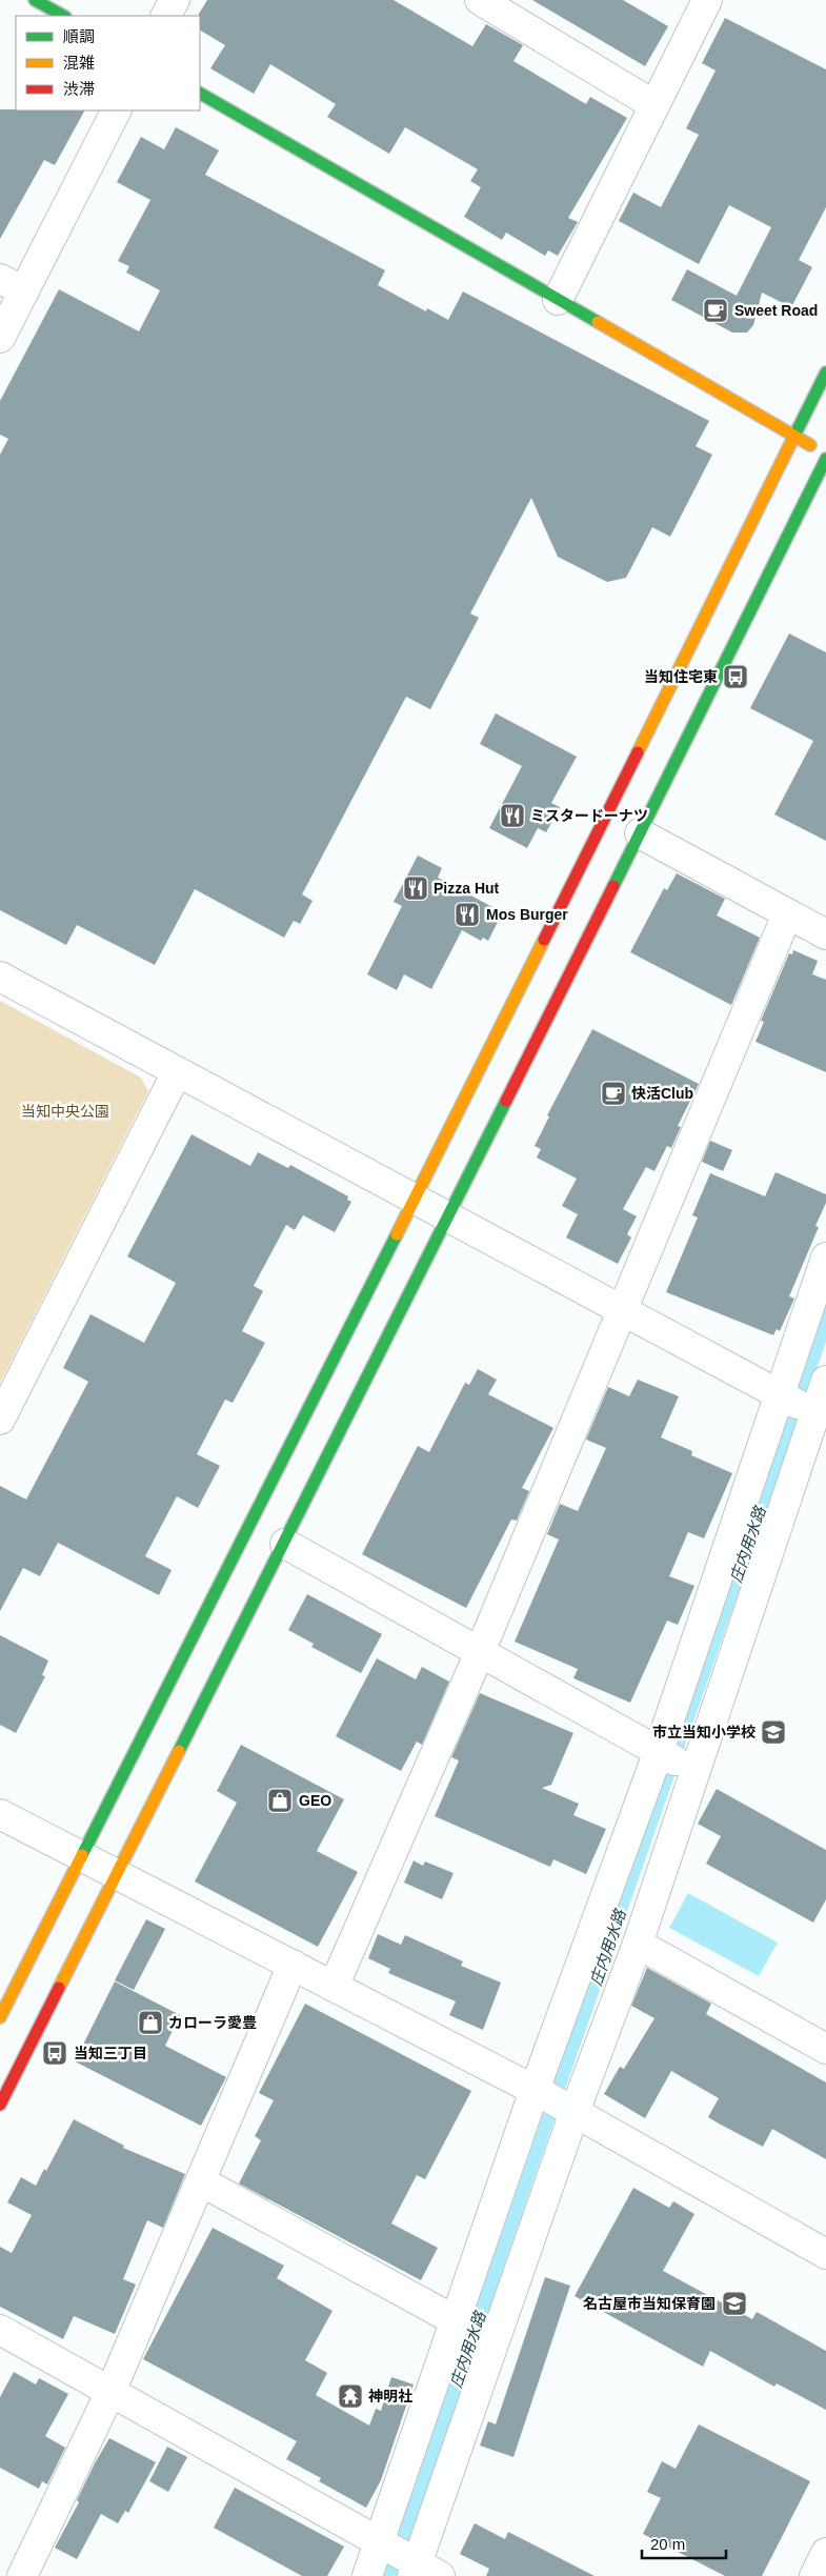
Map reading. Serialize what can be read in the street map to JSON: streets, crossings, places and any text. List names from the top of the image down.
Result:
{
  "water": ["庄内用水路"],
  "parks": ["当知中央公園"],
  "places": {
    "cafe": ["Sweet Road", "快活Club"],
    "bus stop": ["当知住宅東", "当知三丁目"],
    "restaurant": ["ミスタードーナツ", "Pizza Hut", "Mos Burger"],
    "school or university": ["市立当知小学校", "名古屋市当知保育園"],
    "shop": ["GEO", "カローラ愛豊"],
    "temple": ["神明社"]
  },
  "legend": ["順調", "混雑", "渋滞"],
  "scale_bar": "20 m"
}
